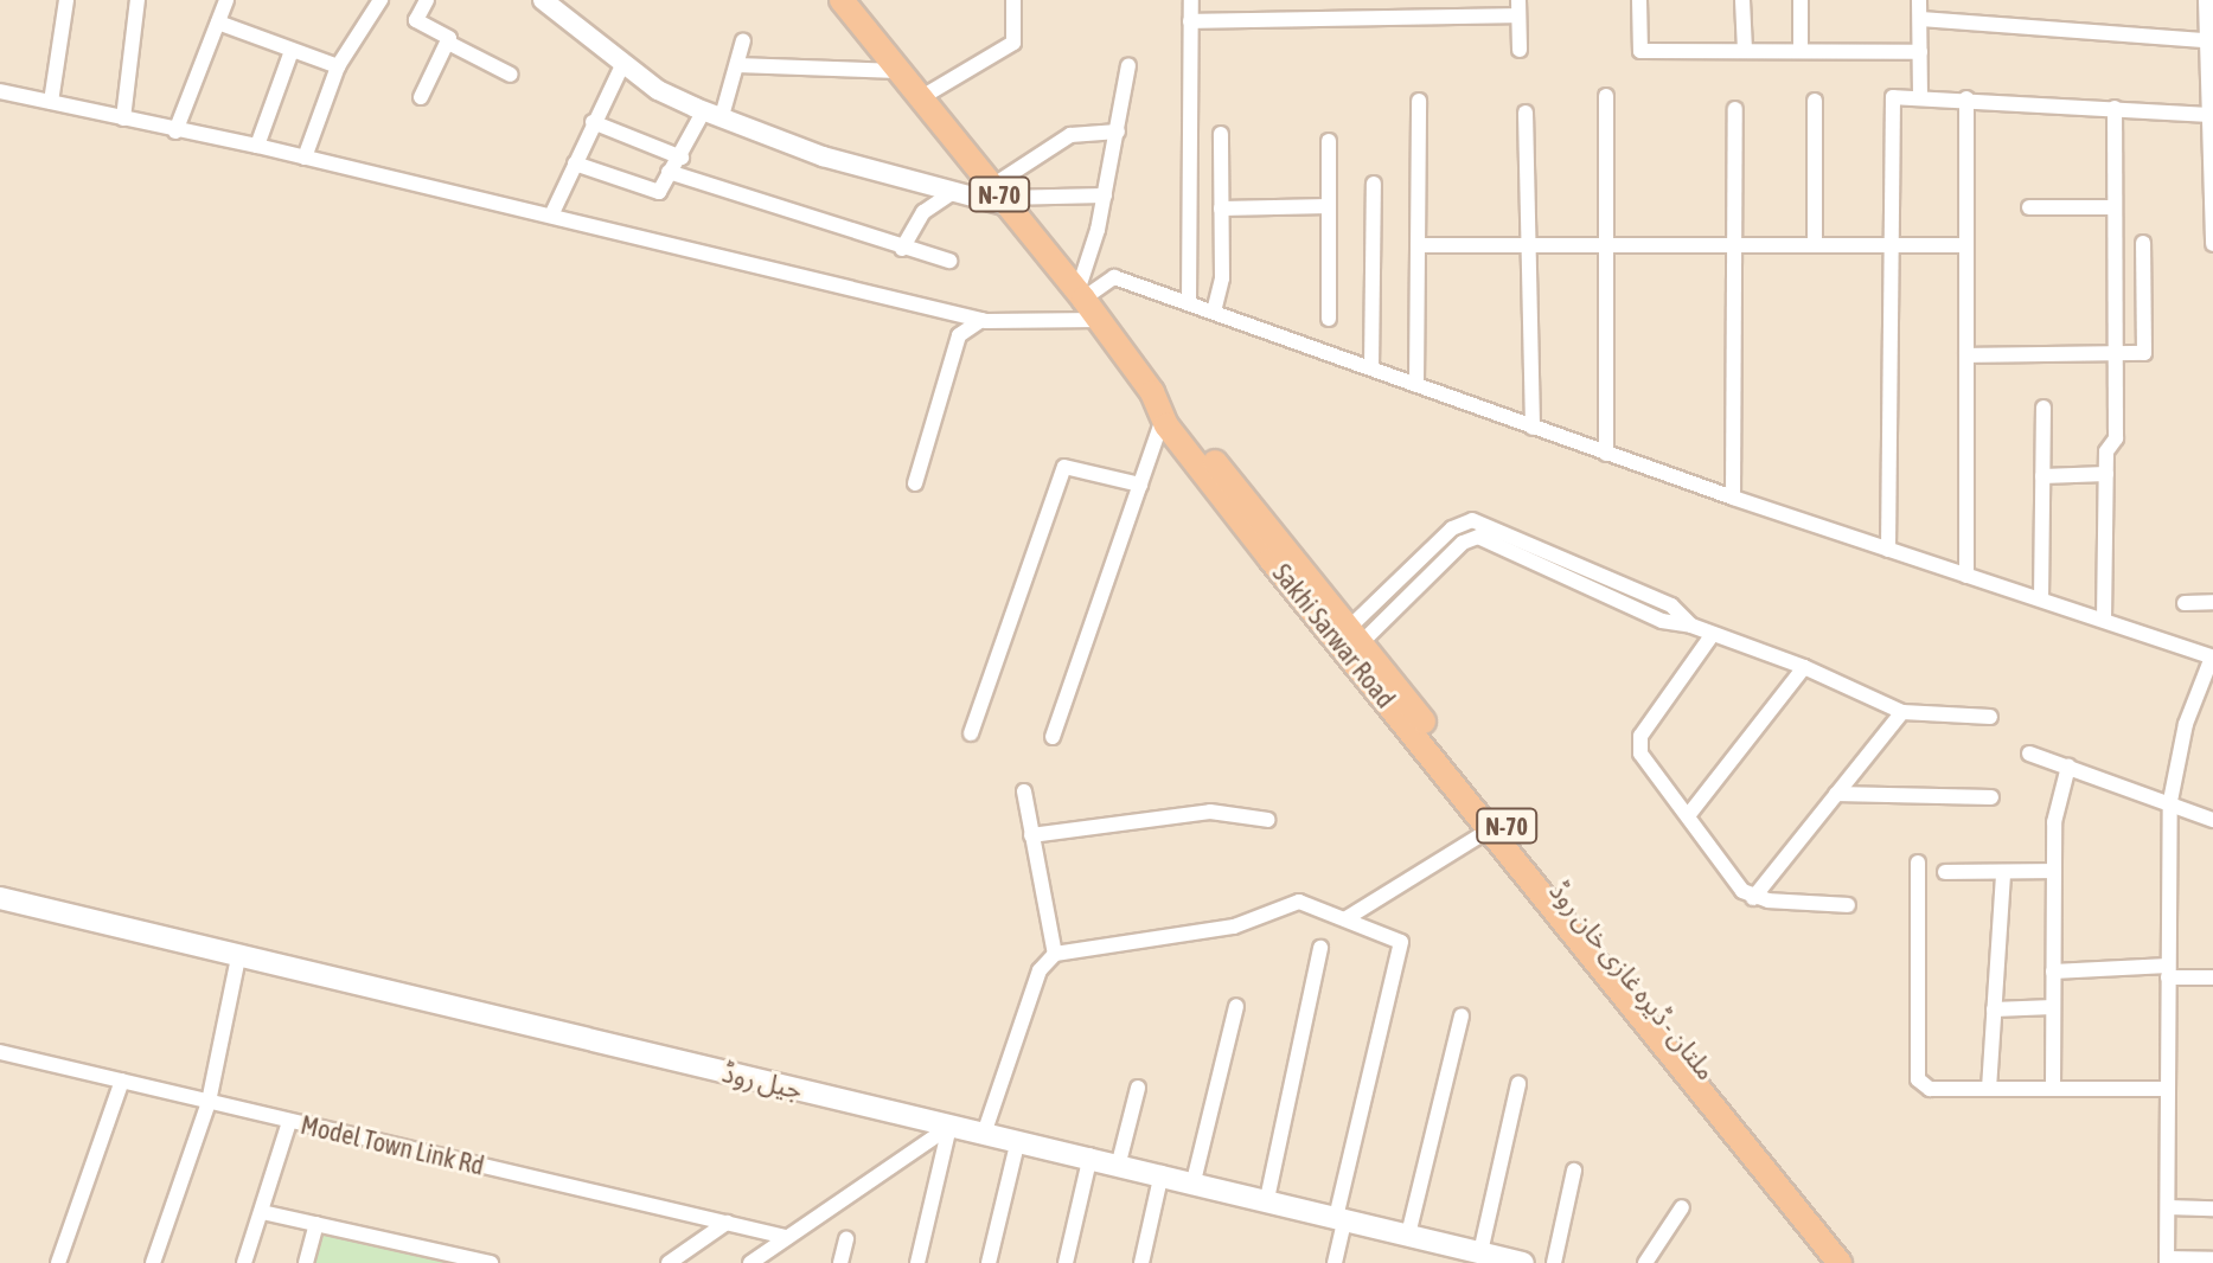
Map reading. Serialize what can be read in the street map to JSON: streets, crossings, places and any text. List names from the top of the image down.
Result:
{
  "streets": {
    "highway": ["N-70", "Sakhi Sarwar Road", "ملتان - ڈیرہ غازی خان روڈ"],
    "main road": ["جیل روڈ"],
    "street": ["Model Town Link Rd"]
  },
  "crossings": [
    ["N-70", "Sakhi Sarwar Road"],
    ["Sakhi Sarwar Road", "ملتان - ڈیرہ غازی خان روڈ"]
  ]
}
